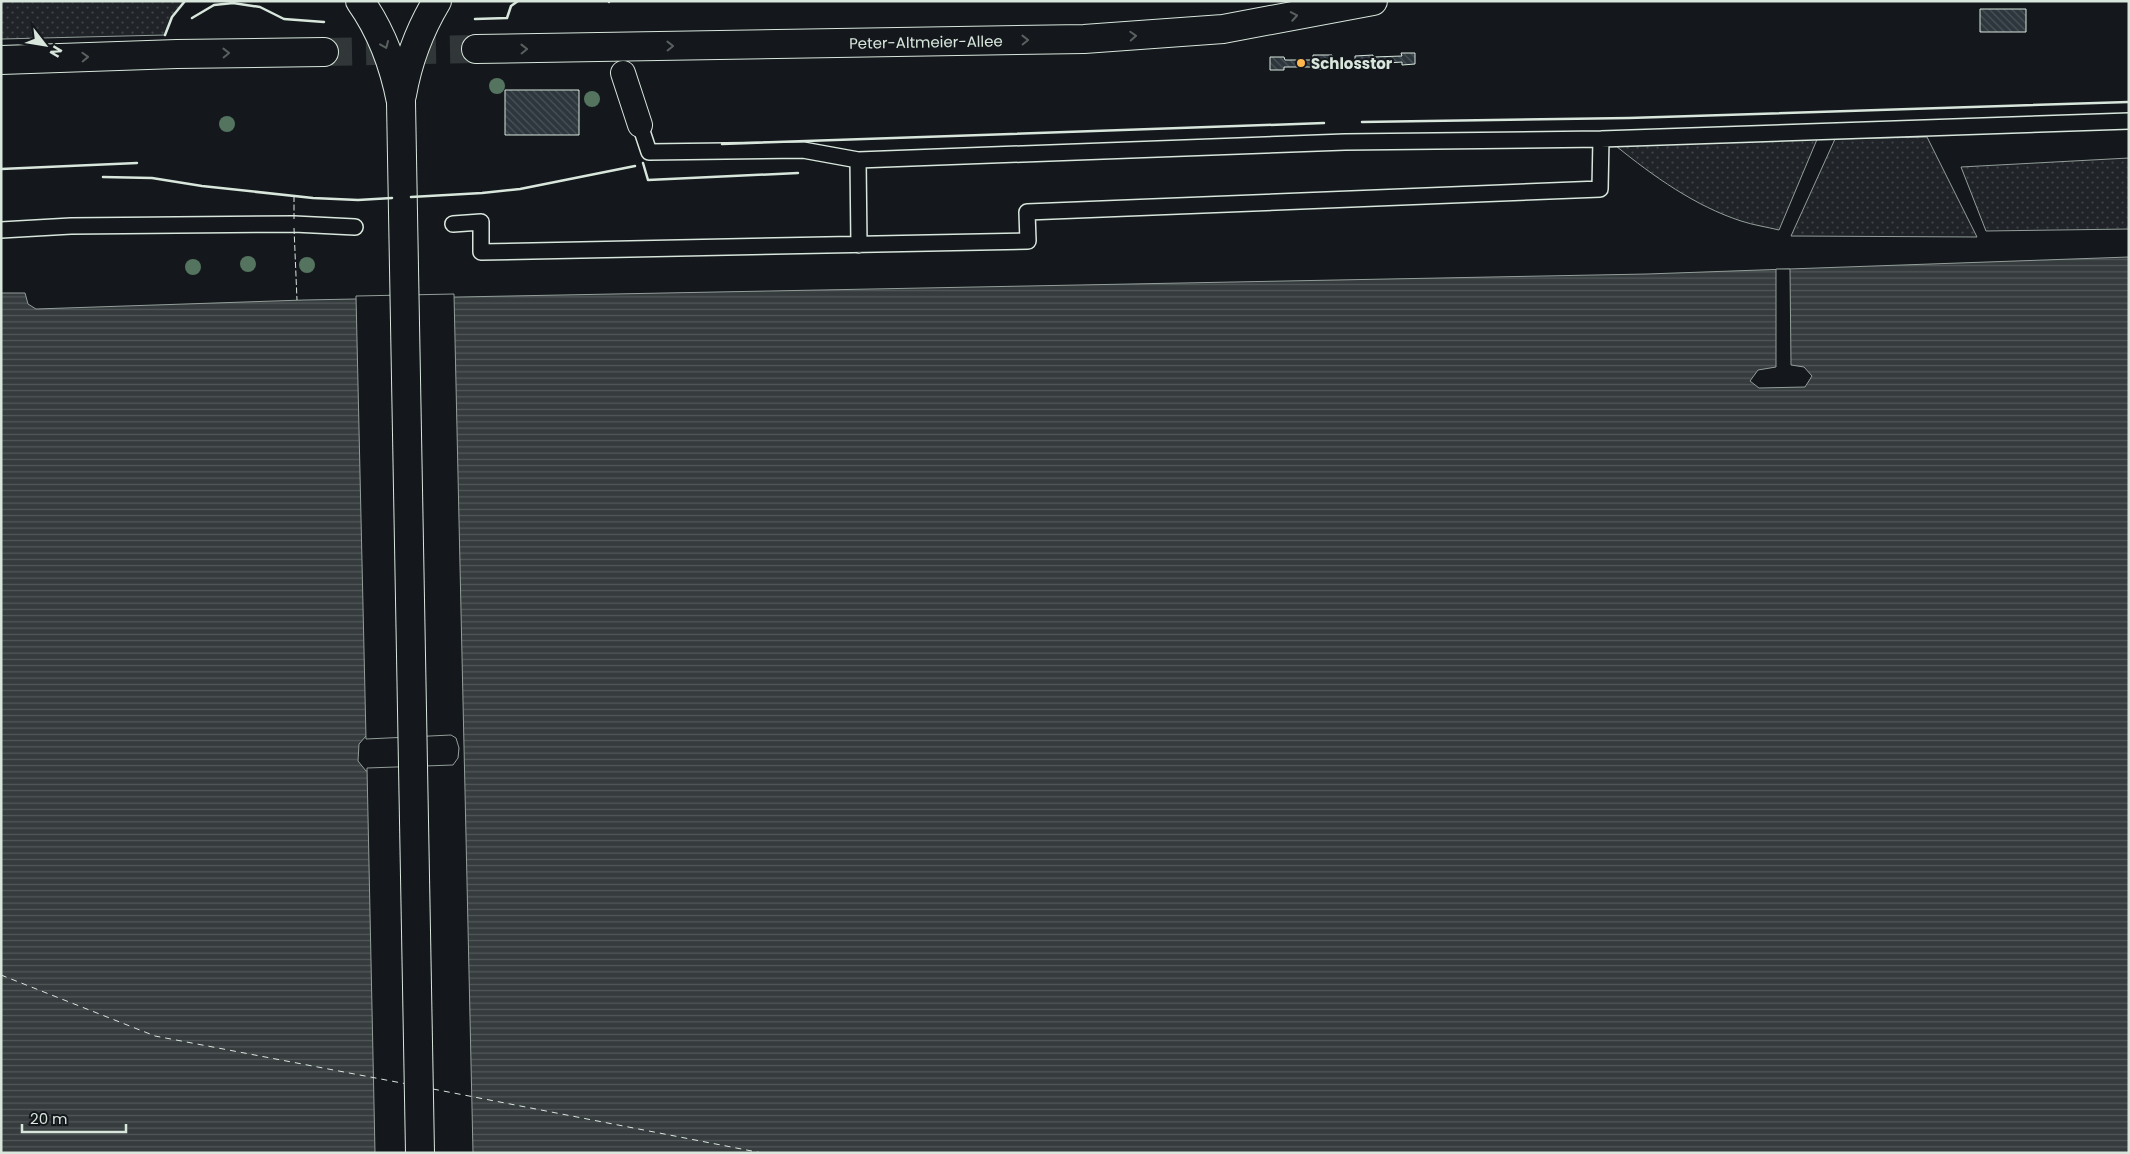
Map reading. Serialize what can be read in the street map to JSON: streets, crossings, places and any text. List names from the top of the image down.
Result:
{
  "streets": {
    "main road": ["Peter-Altmeier-Allee"]
  },
  "one_way": ["Peter-Altmeier-Allee"],
  "places": ["Schlosstor"],
  "scale_bar": "20 m",
  "north": "bottom right"
}
